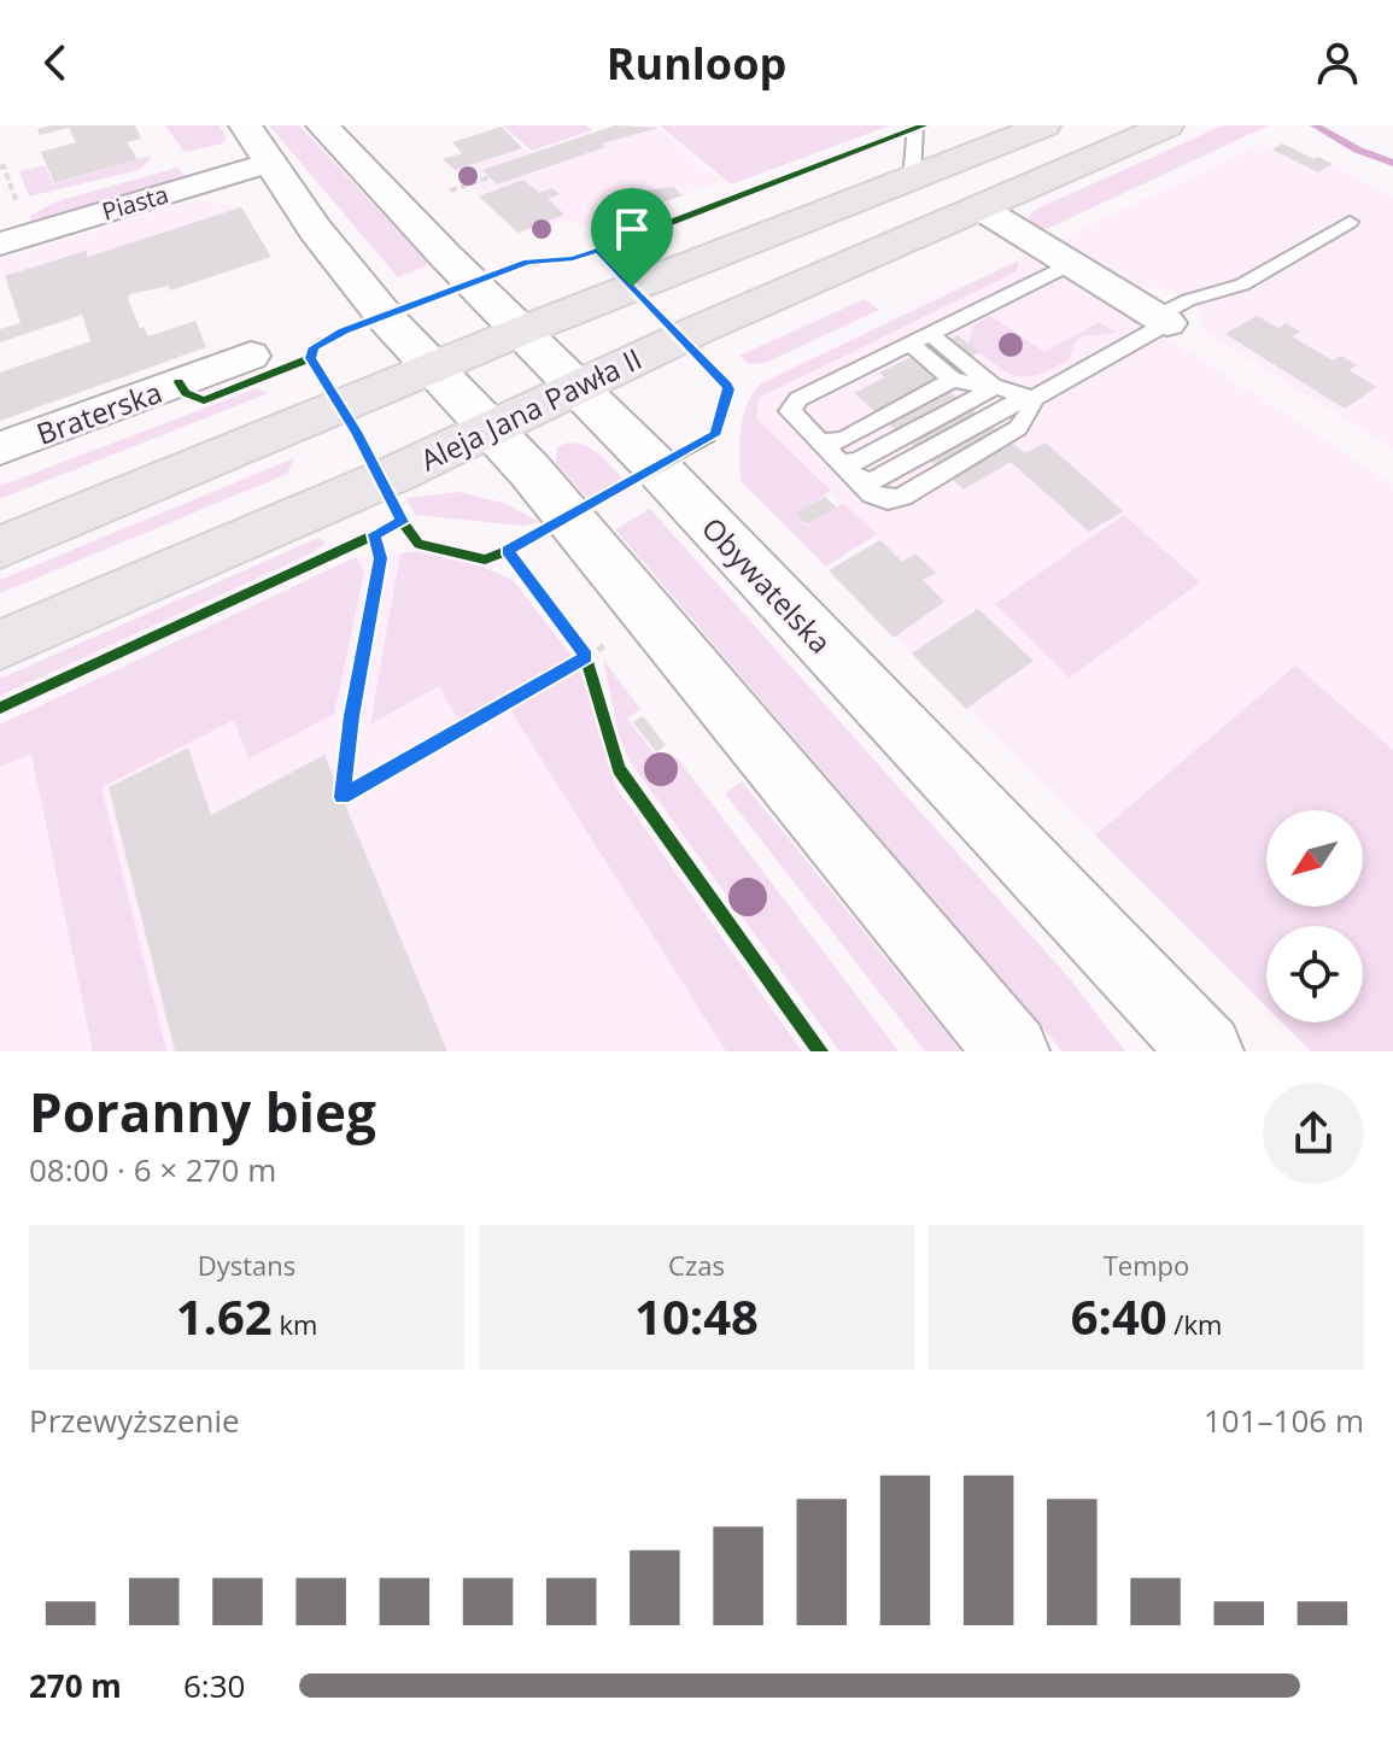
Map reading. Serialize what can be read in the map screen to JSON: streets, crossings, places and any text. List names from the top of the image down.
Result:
{
  "streets": {
    "main road": ["Aleja Jana Pawła II", "Obywatelska"],
    "street": ["Piasta", "Braterska"]
  },
  "crossings": [
    ["Aleja Jana Pawła II", "Obywatelska"]
  ],
  "north": "bottom left",
  "page": {
    "header": "Runloop",
    "heading": ["Poranny bieg", "08:00 · 6 × 270 m"],
    "stats": [
      ["Dystans", "1.62 km"],
      ["Czas", "10:48"],
      ["Tempo", "6:40 /km"]
    ],
    "chart": ["Przewyższenie", "101–106 m"],
    "list": [
      {
        "name": "270 m",
        "note": "6:30"
      }
    ]
  }
}
